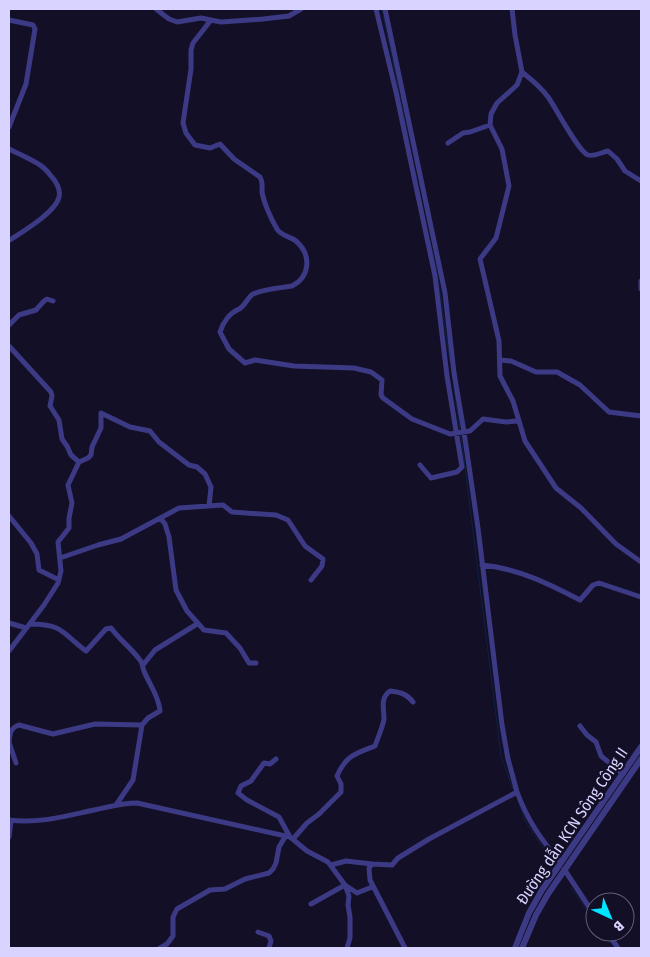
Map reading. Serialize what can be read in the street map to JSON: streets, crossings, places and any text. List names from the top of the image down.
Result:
{
  "streets": {
    "street": ["Đường dẫn KCN Sông Công II"]
  },
  "north": "bottom right"
}
